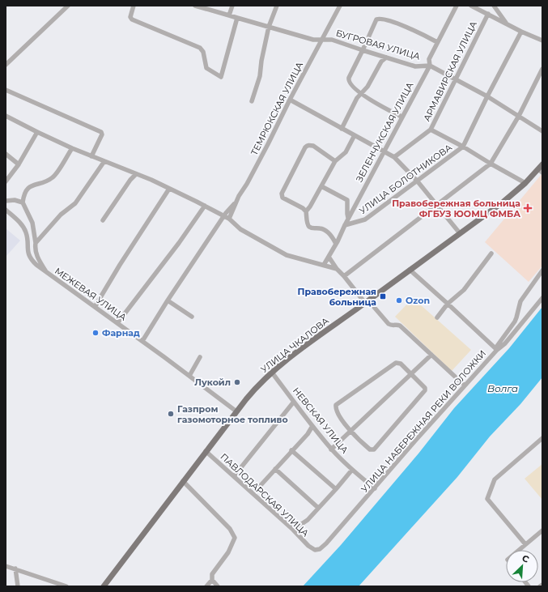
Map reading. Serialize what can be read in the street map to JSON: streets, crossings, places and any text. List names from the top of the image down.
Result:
{
  "streets": {
    "main road": ["УЛИЦА ЧКАЛОВА"],
    "street": [
      "БУГРОВАЯ УЛИЦА",
      "АРМАВИРСКАЯ УЛИЦА",
      "ТЕМРЮКСКАЯ УЛИЦА",
      "ЗЕЛЕНЧУКСКАЯ УЛИЦА",
      "УЛИЦА БОЛОТНИКОВА",
      "МЕЖЕВАЯ УЛИЦА",
      "НЕВСКАЯ УЛИЦА",
      "УЛИЦА НАБЕРЕЖНАЯ РЕКИ ВОЛОЖКИ",
      "ПАВЛОДАРСКАЯ УЛИЦА"
    ]
  },
  "crossings": [
    ["БУГРОВАЯ УЛИЦА", "ТЕМРЮКСКАЯ УЛИЦА"],
    ["БУГРОВАЯ УЛИЦА", "ЗЕЛЕНЧУКСКАЯ УЛИЦА"],
    ["ЗЕЛЕНЧУКСКАЯ УЛИЦА", "УЛИЦА БОЛОТНИКОВА"],
    ["МЕЖЕВАЯ УЛИЦА", "УЛИЦА ЧКАЛОВА"],
    ["УЛИЦА ЧКАЛОВА", "НЕВСКАЯ УЛИЦА"],
    ["УЛИЦА ЧКАЛОВА", "ПАВЛОДАРСКАЯ УЛИЦА"],
    ["НЕВСКАЯ УЛИЦА", "УЛИЦА НАБЕРЕЖНАЯ РЕКИ ВОЛОЖКИ"],
    ["УЛИЦА НАБЕРЕЖНАЯ РЕКИ ВОЛОЖКИ", "ПАВЛОДАРСКАЯ УЛИЦА"]
  ],
  "water": ["Волга"],
  "places": {
    "health": ["Правобережная больница ФГБУЗ ЮОМЦ ФМБА"],
    "transit": ["Правобережная больница"],
    "other": [
      "Ozon",
      "Фарнад",
      "Лукойл",
      "Газпром газомоторное топливо"
    ]
  },
  "north": "top right"
}
